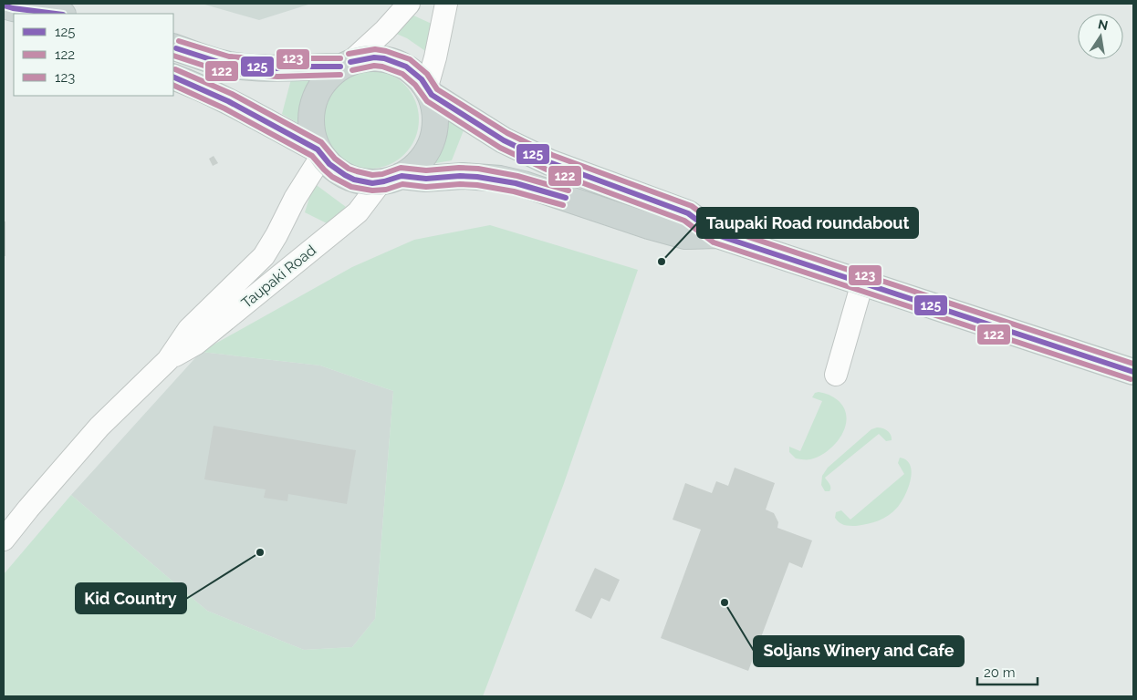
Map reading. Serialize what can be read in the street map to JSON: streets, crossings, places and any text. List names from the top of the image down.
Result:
{
  "streets": {
    "street": ["Taupaki Road"]
  },
  "places": ["Taupaki Road roundabout", "Kid Country", "Soljans Winery and Cafe"],
  "lines": ["transit line 125", "transit line 123", "transit line 122"],
  "legend": ["125", "122", "123"],
  "scale_bar": "20 m",
  "north": "top"
}
